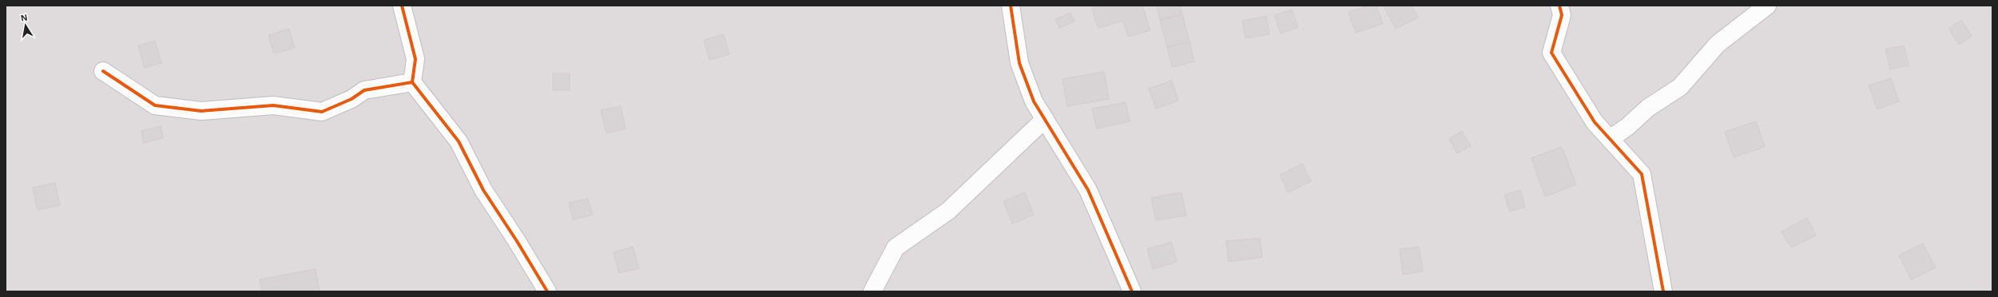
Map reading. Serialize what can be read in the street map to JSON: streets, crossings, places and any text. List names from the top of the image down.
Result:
{
  "north": "top"
}
